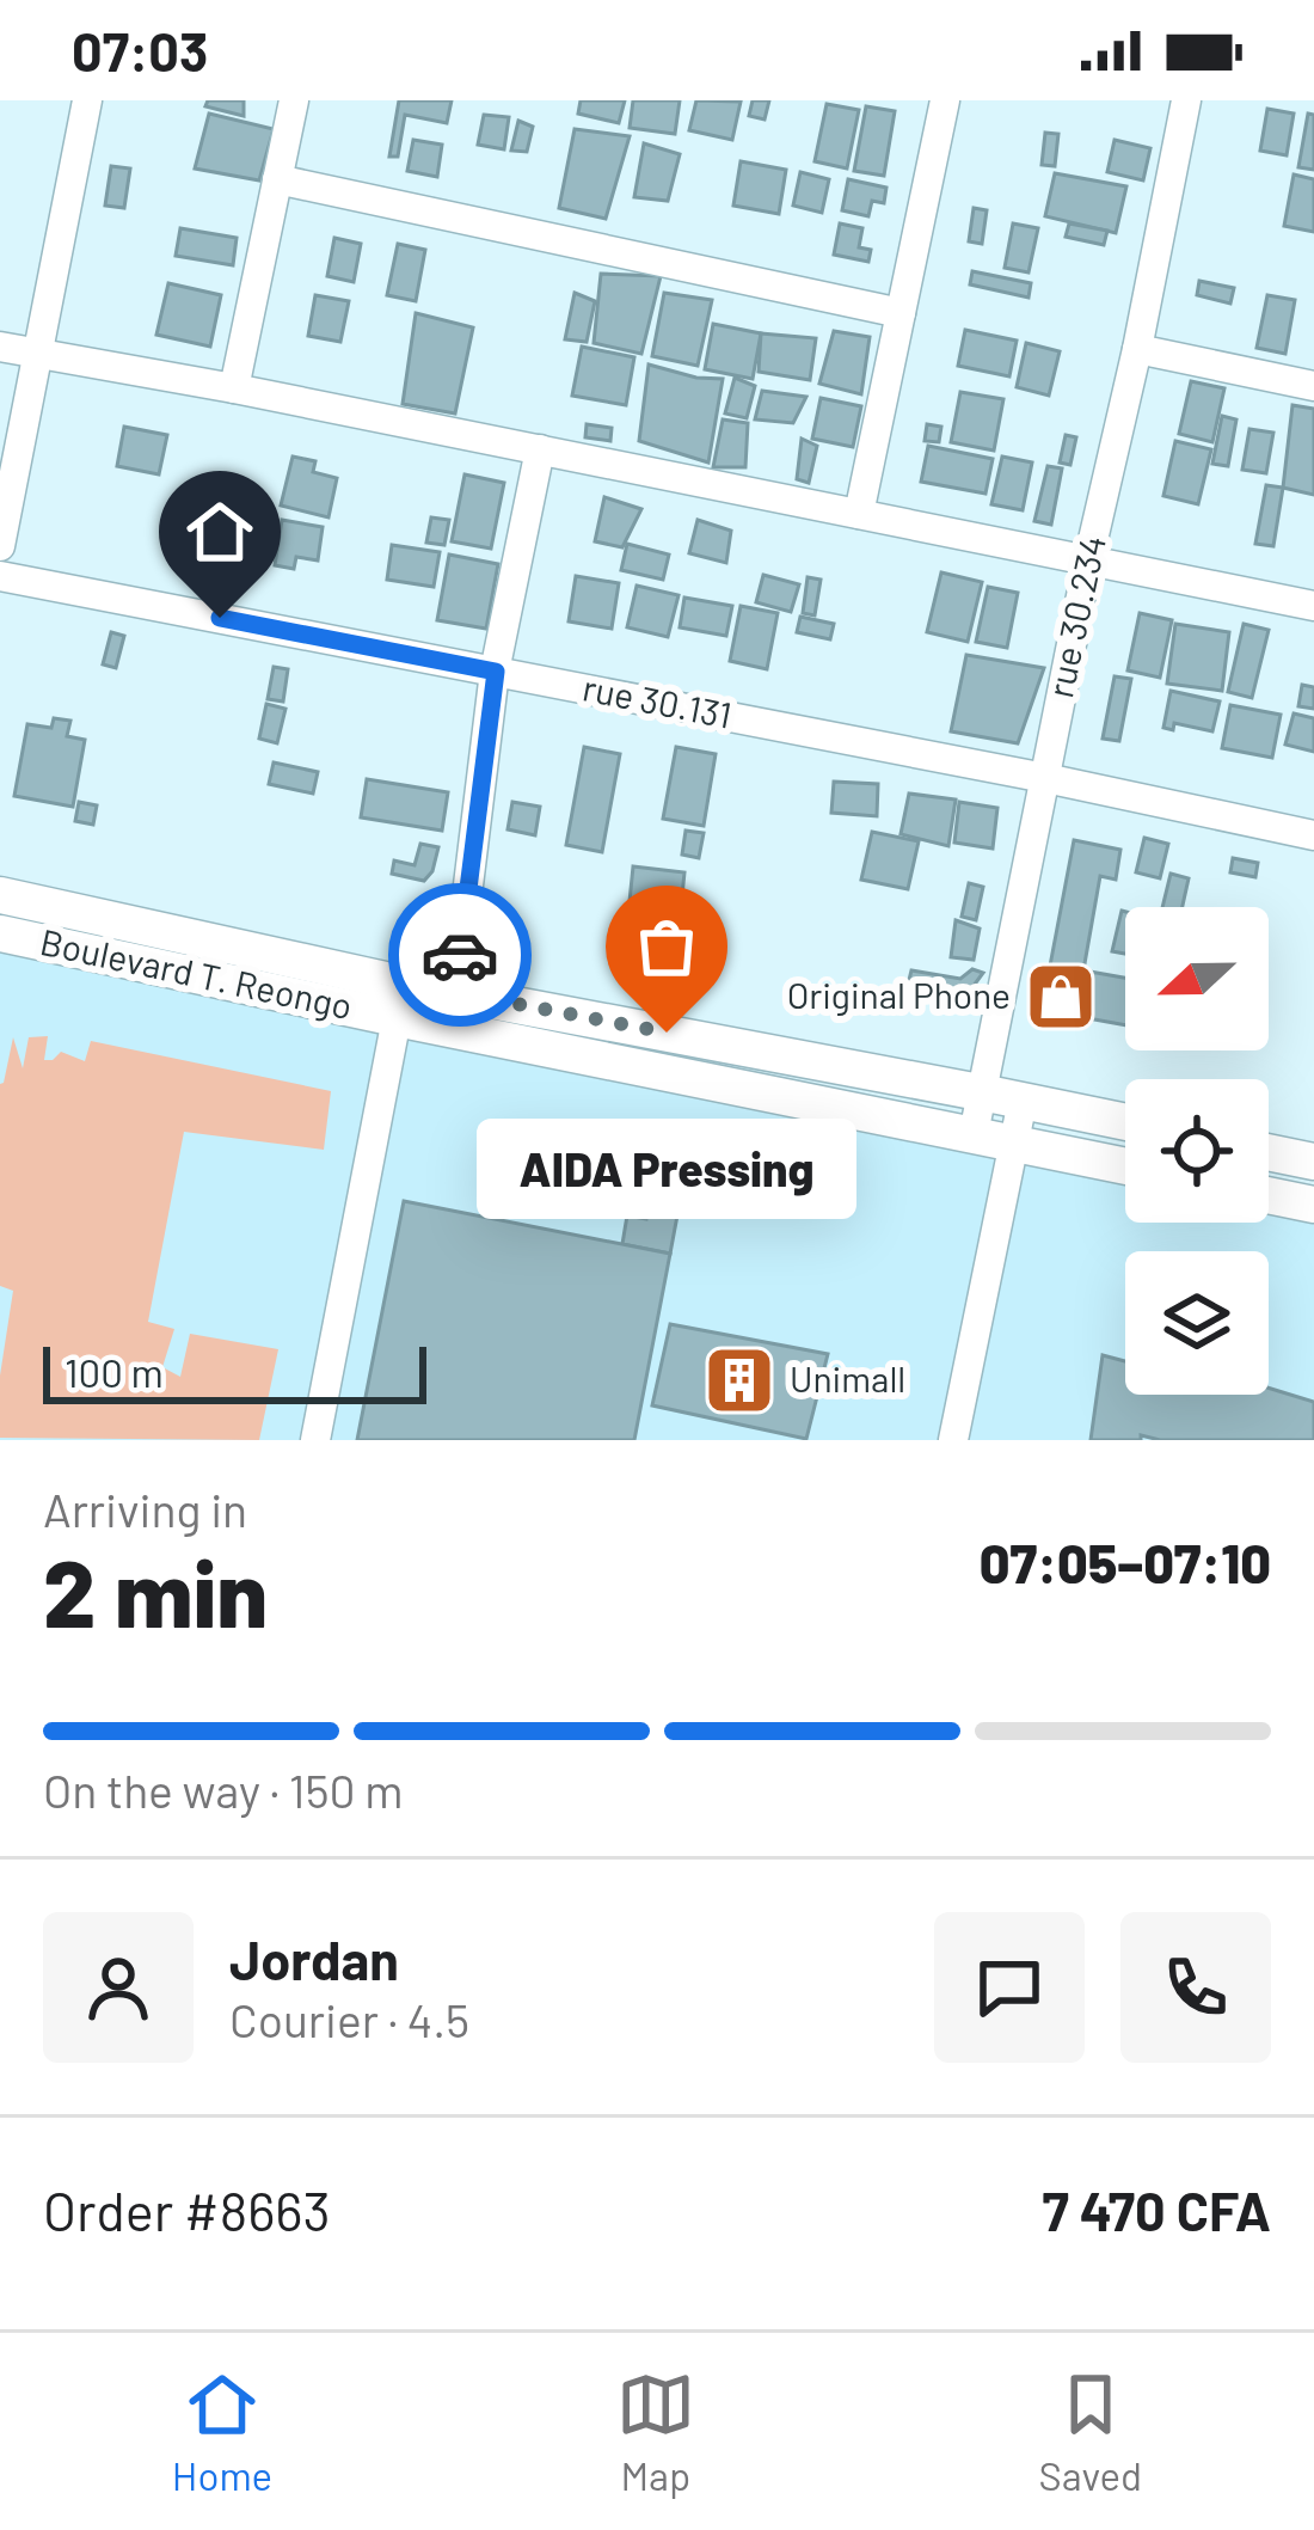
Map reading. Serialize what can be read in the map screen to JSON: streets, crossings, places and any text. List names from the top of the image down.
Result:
{
  "streets": {
    "main road": ["Boulevard T. Reongo"],
    "street": ["rue 30.234", "rue 30.131"]
  },
  "crossings": [
    ["rue 30.234", "rue 30.131"],
    ["rue 30.234", "Boulevard T. Reongo"]
  ],
  "places": {
    "shop": ["Original Phone"],
    "other": ["AIDA Pressing"],
    "building": ["Unimall"]
  },
  "scale_bar": "100 m",
  "north": "left",
  "page": {
    "status": "07:03",
    "bubble": "AIDA Pressing",
    "scale": "100 m",
    "heading": ["2 min", "Arriving in", "07:05–07:10"],
    "panel": [
      "Jordan",
      "Courier · 4.5",
      "Order #8663",
      "7 470 CFA"
    ],
    "bar": "On the way · 150 m",
    "tabs": ["Home", "Map", "Saved"]
  }
}
